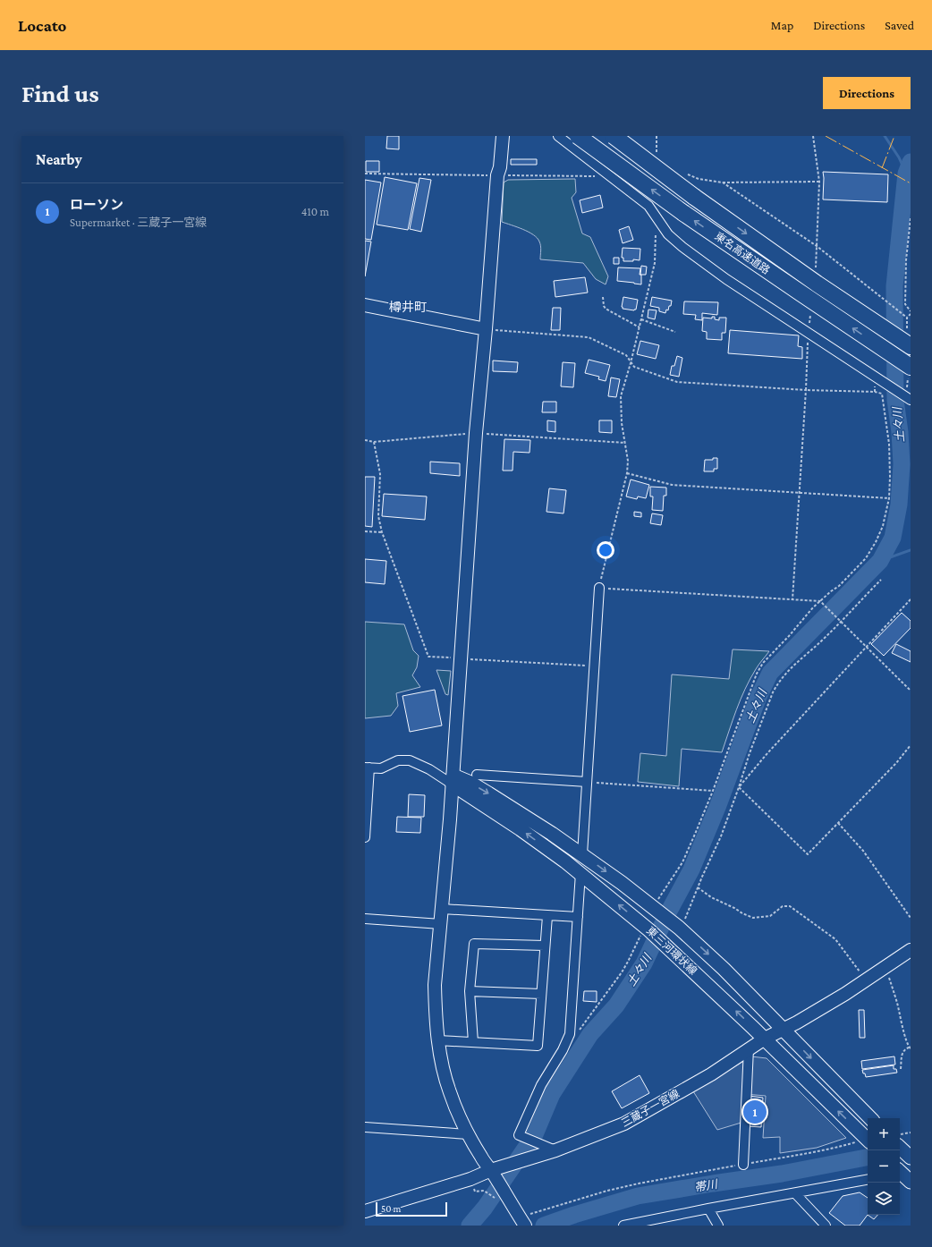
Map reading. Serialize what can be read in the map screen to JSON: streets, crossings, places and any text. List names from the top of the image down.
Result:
{
  "streets": {
    "highway": ["東名高速道路"],
    "main road": ["東三河環状線"],
    "street": ["三蔵子一宮線"]
  },
  "crossings": [
    ["東三河環状線", "三蔵子一宮線"]
  ],
  "districts": ["樽井町"],
  "water": ["土々川", "帯川"],
  "scale_bar": "50 m",
  "page": {
    "header": "Locato",
    "nav": ["Map", "Directions", "Saved"],
    "buttons": "Directions",
    "title": "Find us",
    "heading": "Nearby",
    "list": [
      {
        "mark": "1",
        "name": "ローソン",
        "note": "Supermarket · 三蔵子一宮線",
        "value": "410 m"
      }
    ],
    "pins": "1",
    "map_buttons": ["+", "−"],
    "scale": "50 m"
  }
}
